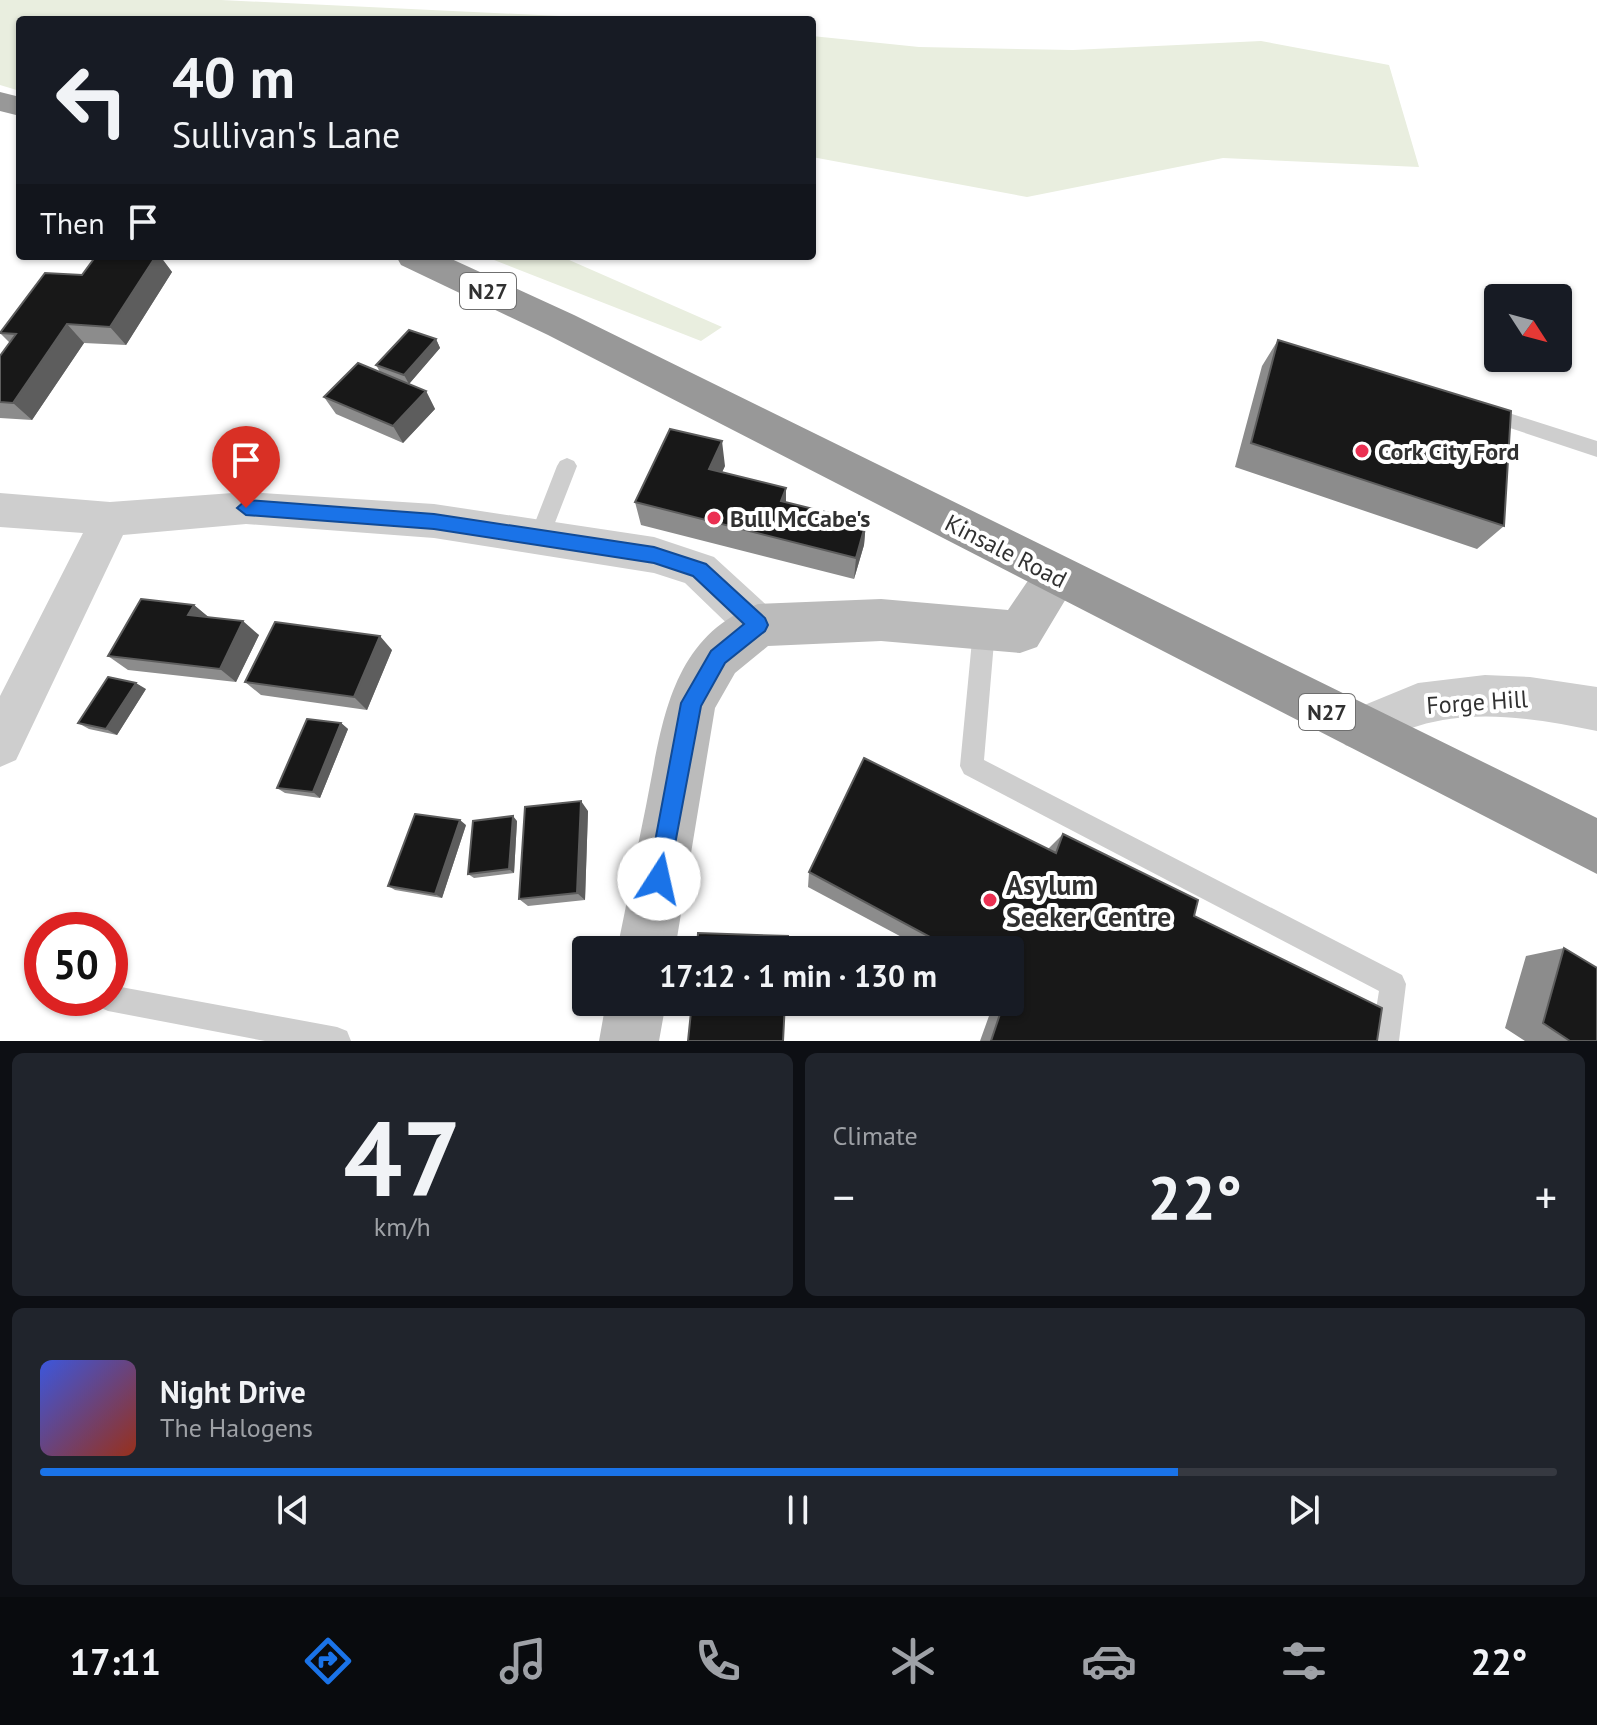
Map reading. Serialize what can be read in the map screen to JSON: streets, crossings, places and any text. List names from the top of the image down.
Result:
{
  "streets": {
    "highway": ["N27", "Kinsale Road"],
    "street": ["Forge Hill"]
  },
  "crossings": [
    ["Kinsale Road", "Forge Hill"]
  ],
  "places": ["Cork City Ford", "Bull McCabe's", "Asylum Seeker Centre"],
  "north": "bottom right",
  "page": {
    "turn": ["40 m", "Sullivan's Lane"],
    "then": "Then",
    "limit": "50",
    "trip": "17:12 · 1 min · 130 m",
    "tile": [
      ["47", "km/h"],
      "Climate"
    ],
    "heat": ["−", "22°", "+"],
    "song": ["Night Drive", "The Halogens"],
    "tabs": ["17:11", "22°"]
  }
}
